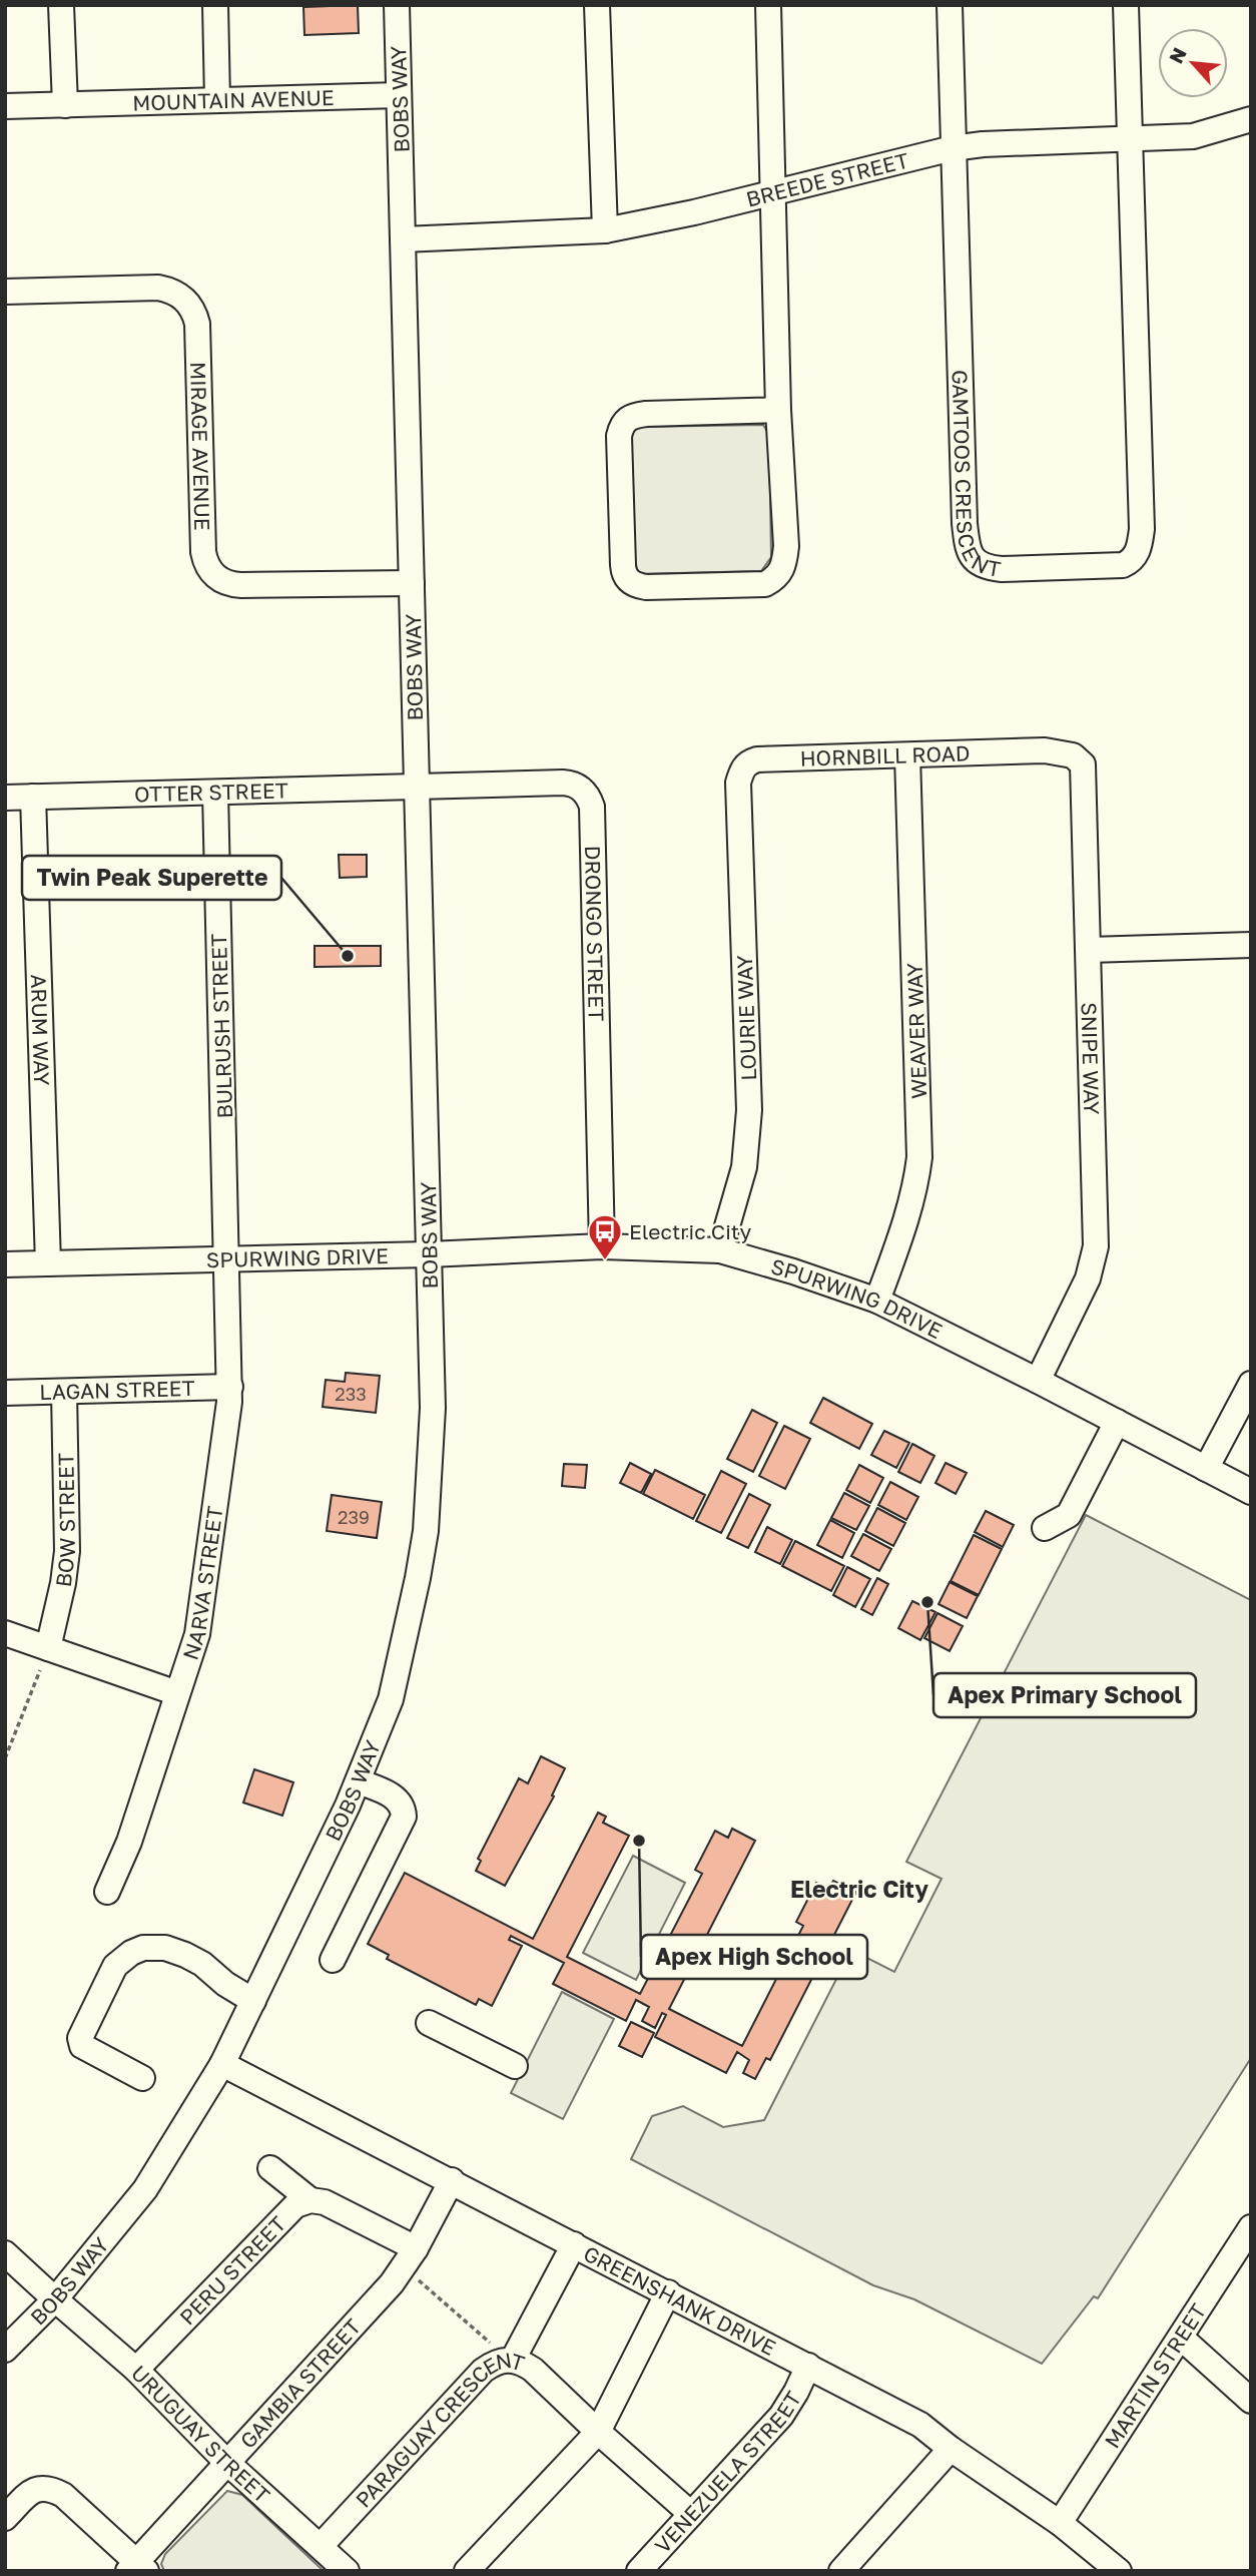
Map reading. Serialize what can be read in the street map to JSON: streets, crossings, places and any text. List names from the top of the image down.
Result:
{
  "streets": {
    "street": [
      "BOBS WAY",
      "MOUNTAIN AVENUE",
      "BREEDE STREET",
      "MIRAGE AVENUE",
      "GAMTOOS CRESCENT",
      "HORNBILL ROAD",
      "OTTER STREET",
      "DRONGO STREET",
      "LOURIE WAY",
      "BULRUSH STREET",
      "ARUM WAY",
      "WEAVER WAY",
      "SNIPE WAY",
      "SPURWING DRIVE",
      "LAGAN STREET",
      "BOW STREET",
      "NARVA STREET",
      "PERU STREET",
      "GREENSHANK DRIVE",
      "MARTIN STREET",
      "GAMBIA STREET",
      "URUGUAY STREET",
      "PARAGUAY CRESCENT",
      "VENEZUELA STREET"
    ]
  },
  "crossings": [
    ["BOBS WAY", "MOUNTAIN AVENUE"],
    ["BOBS WAY", "BREEDE STREET"],
    ["BOBS WAY", "MIRAGE AVENUE"],
    ["BOBS WAY", "OTTER STREET"],
    ["BOBS WAY", "DRONGO STREET"],
    ["BOBS WAY", "SPURWING DRIVE"],
    ["BOBS WAY", "GREENSHANK DRIVE"],
    ["BOBS WAY", "URUGUAY STREET"],
    ["BREEDE STREET", "GAMTOOS CRESCENT"],
    ["HORNBILL ROAD", "LOURIE WAY"],
    ["HORNBILL ROAD", "WEAVER WAY"],
    ["HORNBILL ROAD", "SNIPE WAY"],
    ["OTTER STREET", "DRONGO STREET"],
    ["OTTER STREET", "BULRUSH STREET"],
    ["OTTER STREET", "ARUM WAY"],
    ["DRONGO STREET", "SPURWING DRIVE"],
    ["LOURIE WAY", "SPURWING DRIVE"],
    ["BULRUSH STREET", "SPURWING DRIVE"],
    ["BULRUSH STREET", "NARVA STREET"],
    ["ARUM WAY", "SPURWING DRIVE"],
    ["WEAVER WAY", "SPURWING DRIVE"],
    ["SNIPE WAY", "SPURWING DRIVE"],
    ["SPURWING DRIVE", "NARVA STREET"],
    ["LAGAN STREET", "BOW STREET"],
    ["LAGAN STREET", "NARVA STREET"],
    ["PERU STREET", "URUGUAY STREET"],
    ["GREENSHANK DRIVE", "MARTIN STREET"],
    ["GREENSHANK DRIVE", "GAMBIA STREET"],
    ["GREENSHANK DRIVE", "VENEZUELA STREET"],
    ["GAMBIA STREET", "URUGUAY STREET"],
    ["URUGUAY STREET", "PARAGUAY CRESCENT"],
    ["PARAGUAY CRESCENT", "VENEZUELA STREET"]
  ],
  "districts": ["Electric City"],
  "places": {
    "other": ["Twin Peak Superette", "Apex Primary School", "Apex High School"],
    "bus stop": ["Electric City"]
  },
  "house_numbers": ["233", "239"],
  "north": "top left"
}
